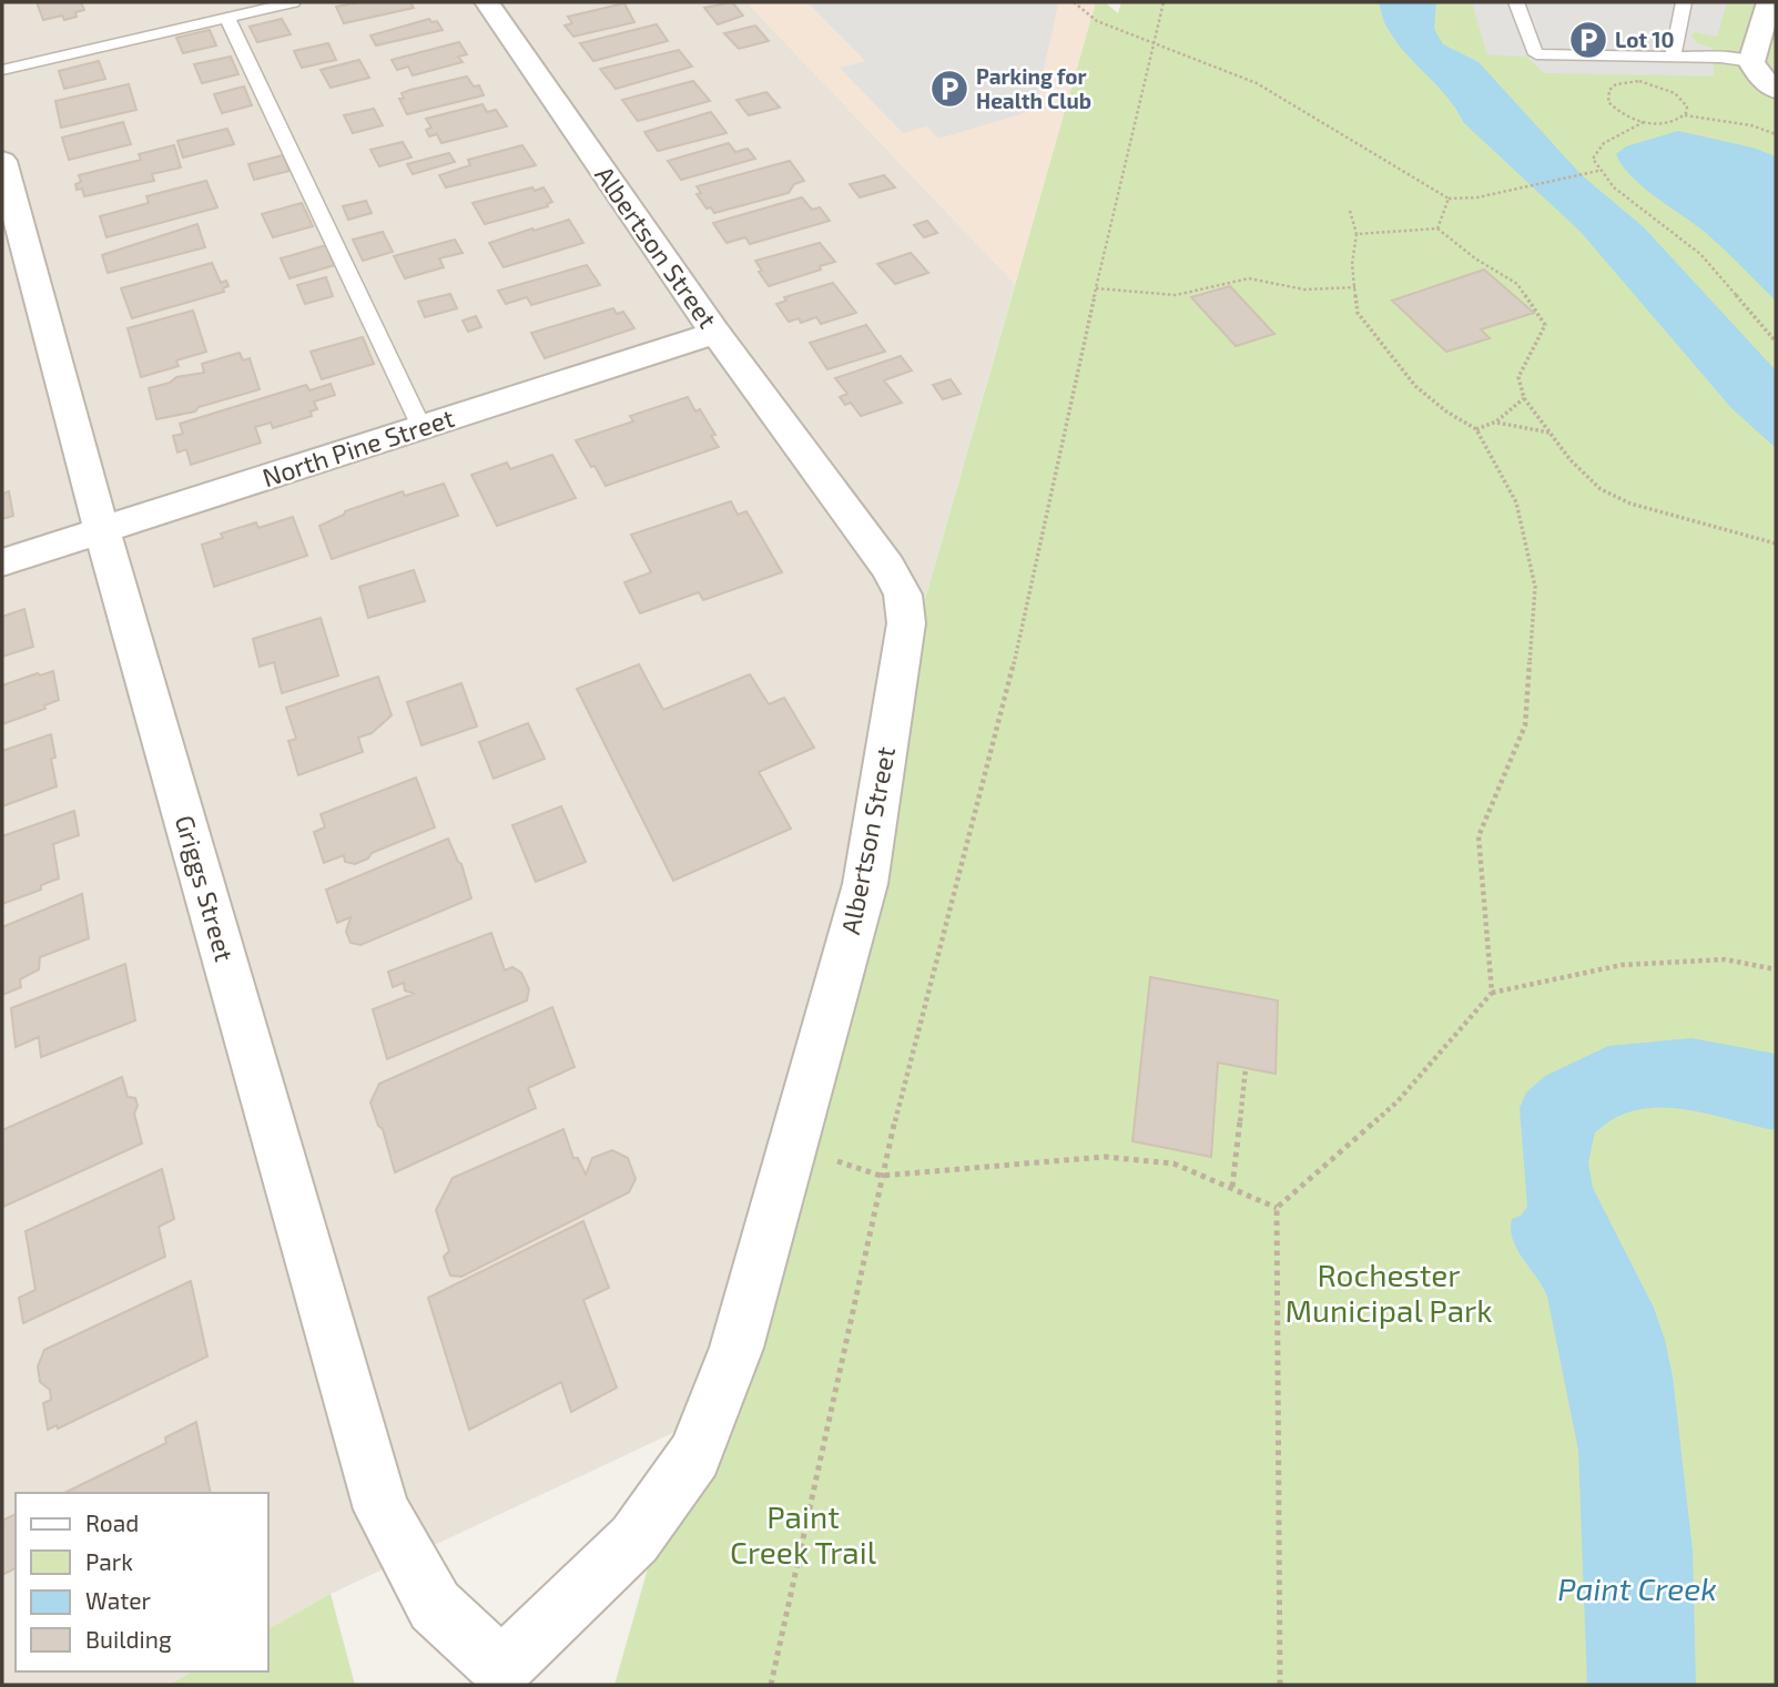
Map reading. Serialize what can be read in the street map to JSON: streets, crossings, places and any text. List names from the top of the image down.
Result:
{
  "streets": {
    "street": ["Albertson Street", "North Pine Street", "Griggs Street"]
  },
  "crossings": [
    ["Albertson Street", "North Pine Street"],
    ["Albertson Street", "Griggs Street"],
    ["North Pine Street", "Griggs Street"]
  ],
  "water": ["Paint Creek"],
  "parks": ["Rochester Municipal Park", "Paint Creek Trail"],
  "places": {
    "parking": ["Lot 10", "Parking for Health Club"]
  },
  "legend": [
    "Road",
    "Park",
    "Water",
    "Building"
  ]
}
